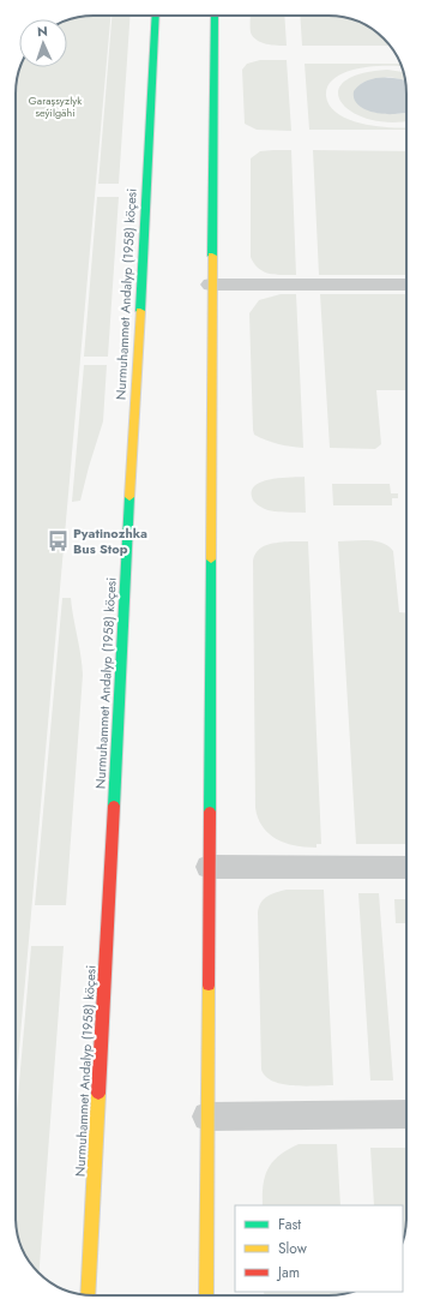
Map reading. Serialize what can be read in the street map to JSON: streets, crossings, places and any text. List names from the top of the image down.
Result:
{
  "streets": {
    "main road": ["Nurmuhammet Andalyp (1958) köçesi"]
  },
  "parks": ["Garaşsyzlyk seýilgähi"],
  "places": {
    "bus stop": ["Pyatinozhka Bus Stop"]
  },
  "legend": ["Fast", "Slow", "Jam"],
  "north": "top"
}
